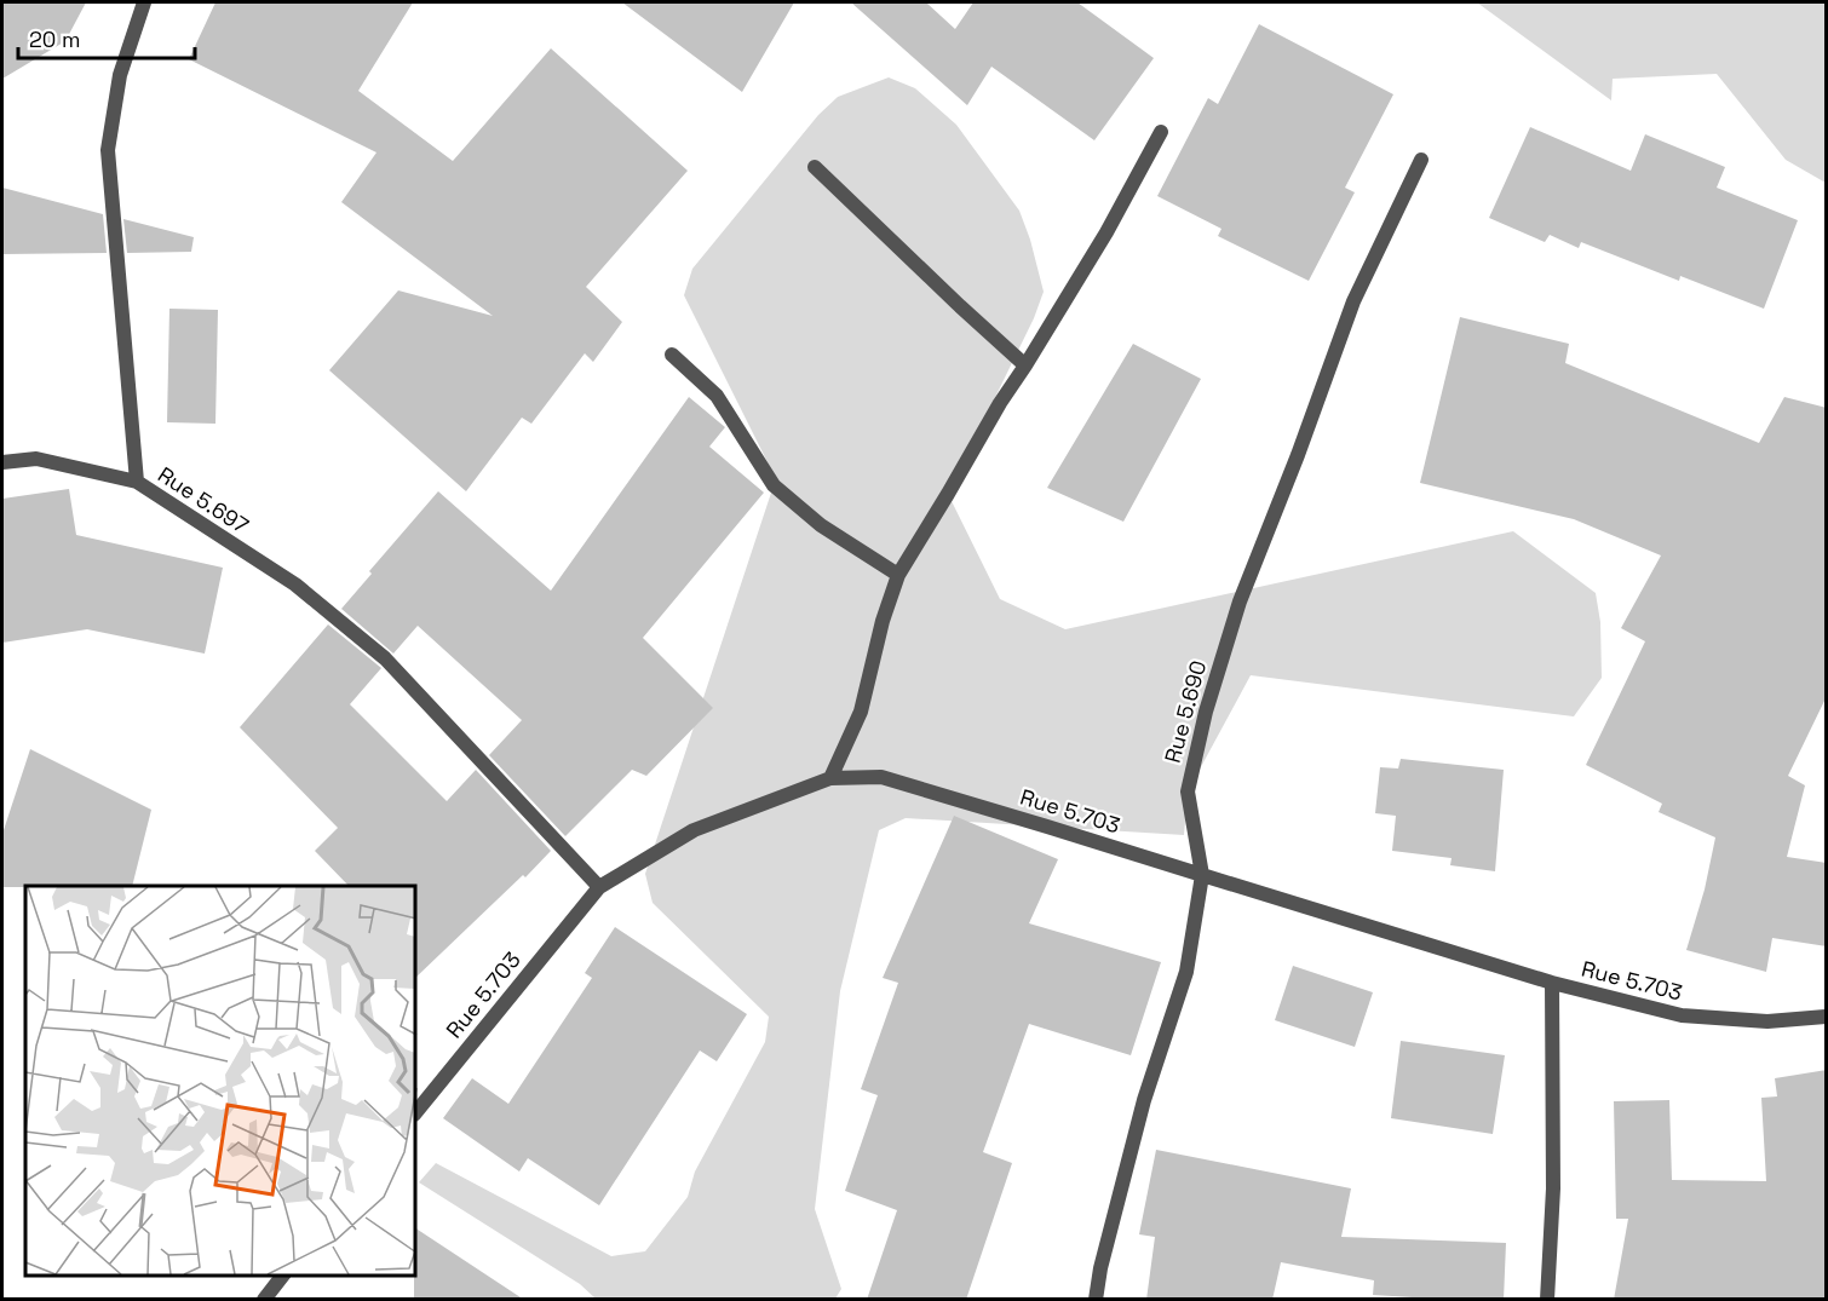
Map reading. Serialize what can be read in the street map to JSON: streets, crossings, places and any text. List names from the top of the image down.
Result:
{
  "streets": {
    "street": ["Rue 5.697", "Rue 5.690", "Rue 5.703"]
  },
  "crossings": [
    ["Rue 5.697", "Rue 5.703"],
    ["Rue 5.690", "Rue 5.703"]
  ],
  "scale_bar": "20 m"
}
